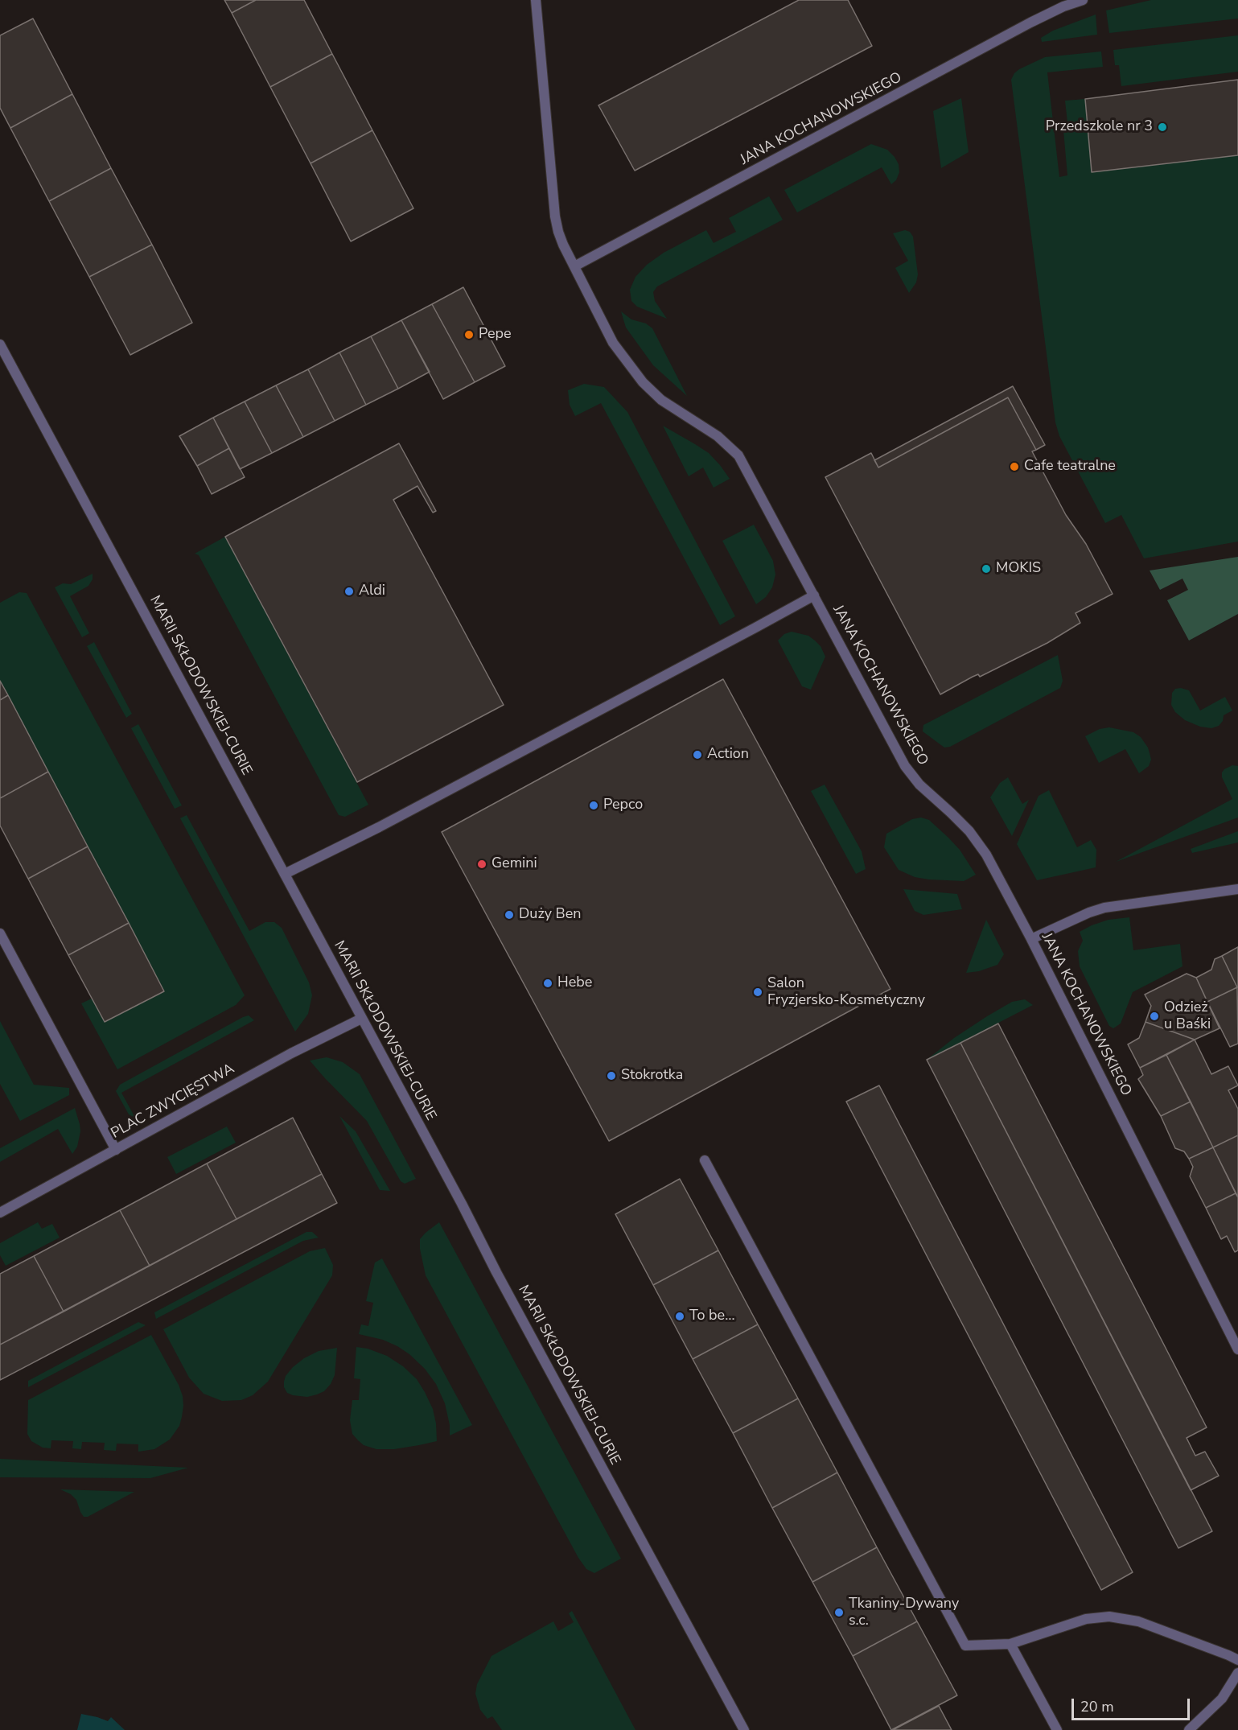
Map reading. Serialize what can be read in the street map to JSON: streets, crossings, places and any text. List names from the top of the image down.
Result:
{
  "streets": {
    "street": ["JANA KOCHANOWSKIEGO", "MARII SKŁODOWSKIEJ-CURIE", "PLAC ZWYCIĘSTWA"]
  },
  "crossings": [
    ["MARII SKŁODOWSKIEJ-CURIE", "PLAC ZWYCIĘSTWA"]
  ],
  "places": [
    "Przedszkole nr 3",
    "Pepe",
    "Cafe teatralne",
    "MOKIS",
    "Aldi",
    "Action",
    "Pepco",
    "Gemini",
    "Duży Ben",
    "Hebe",
    "Salon Fryzjersko-Kosmetyczny",
    "Odzież u Baśki",
    "Stokrotka",
    "To be…",
    "Tkaniny-Dywany s.c."
  ],
  "scale_bar": "20 m"
}
